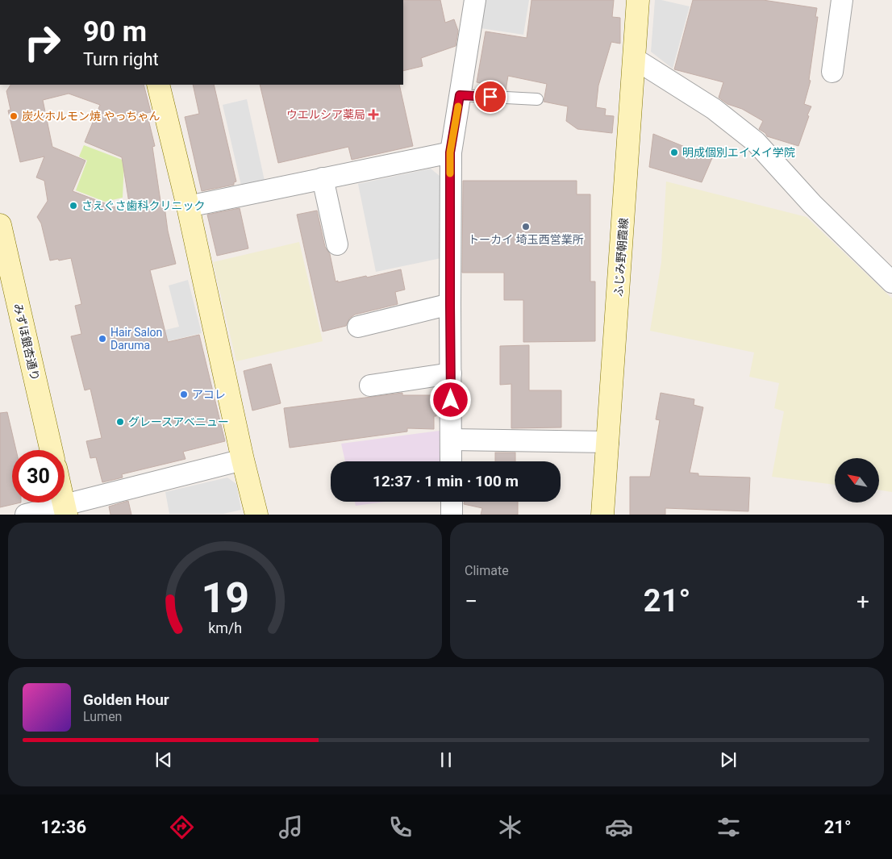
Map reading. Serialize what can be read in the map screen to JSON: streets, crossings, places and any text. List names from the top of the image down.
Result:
{
  "streets": {
    "street": ["ふじみ野朝霞線", "みずほ銀杏通り"]
  },
  "places": {
    "health": ["ウエルシア薬局"],
    "other": [
      "炭火ホルモン焼 やっちゃん",
      "明成個別エイメイ学院",
      "さえぐさ歯科クリニック",
      "トーカイ 埼玉西営業所",
      "Hair Salon Daruma",
      "アコレ",
      "グレースアベニュー"
    ]
  },
  "north": "top left",
  "page": {
    "turn": ["90 m", "Turn right"],
    "limit": "30",
    "trip": "12:37 · 1 min · 100 m",
    "tile": "Climate",
    "heat": ["−", "21°", "+"],
    "song": ["Golden Hour", "Lumen"],
    "tabs": ["12:36", "21°"],
    "gauge": ["19", "km/h"]
  }
}
